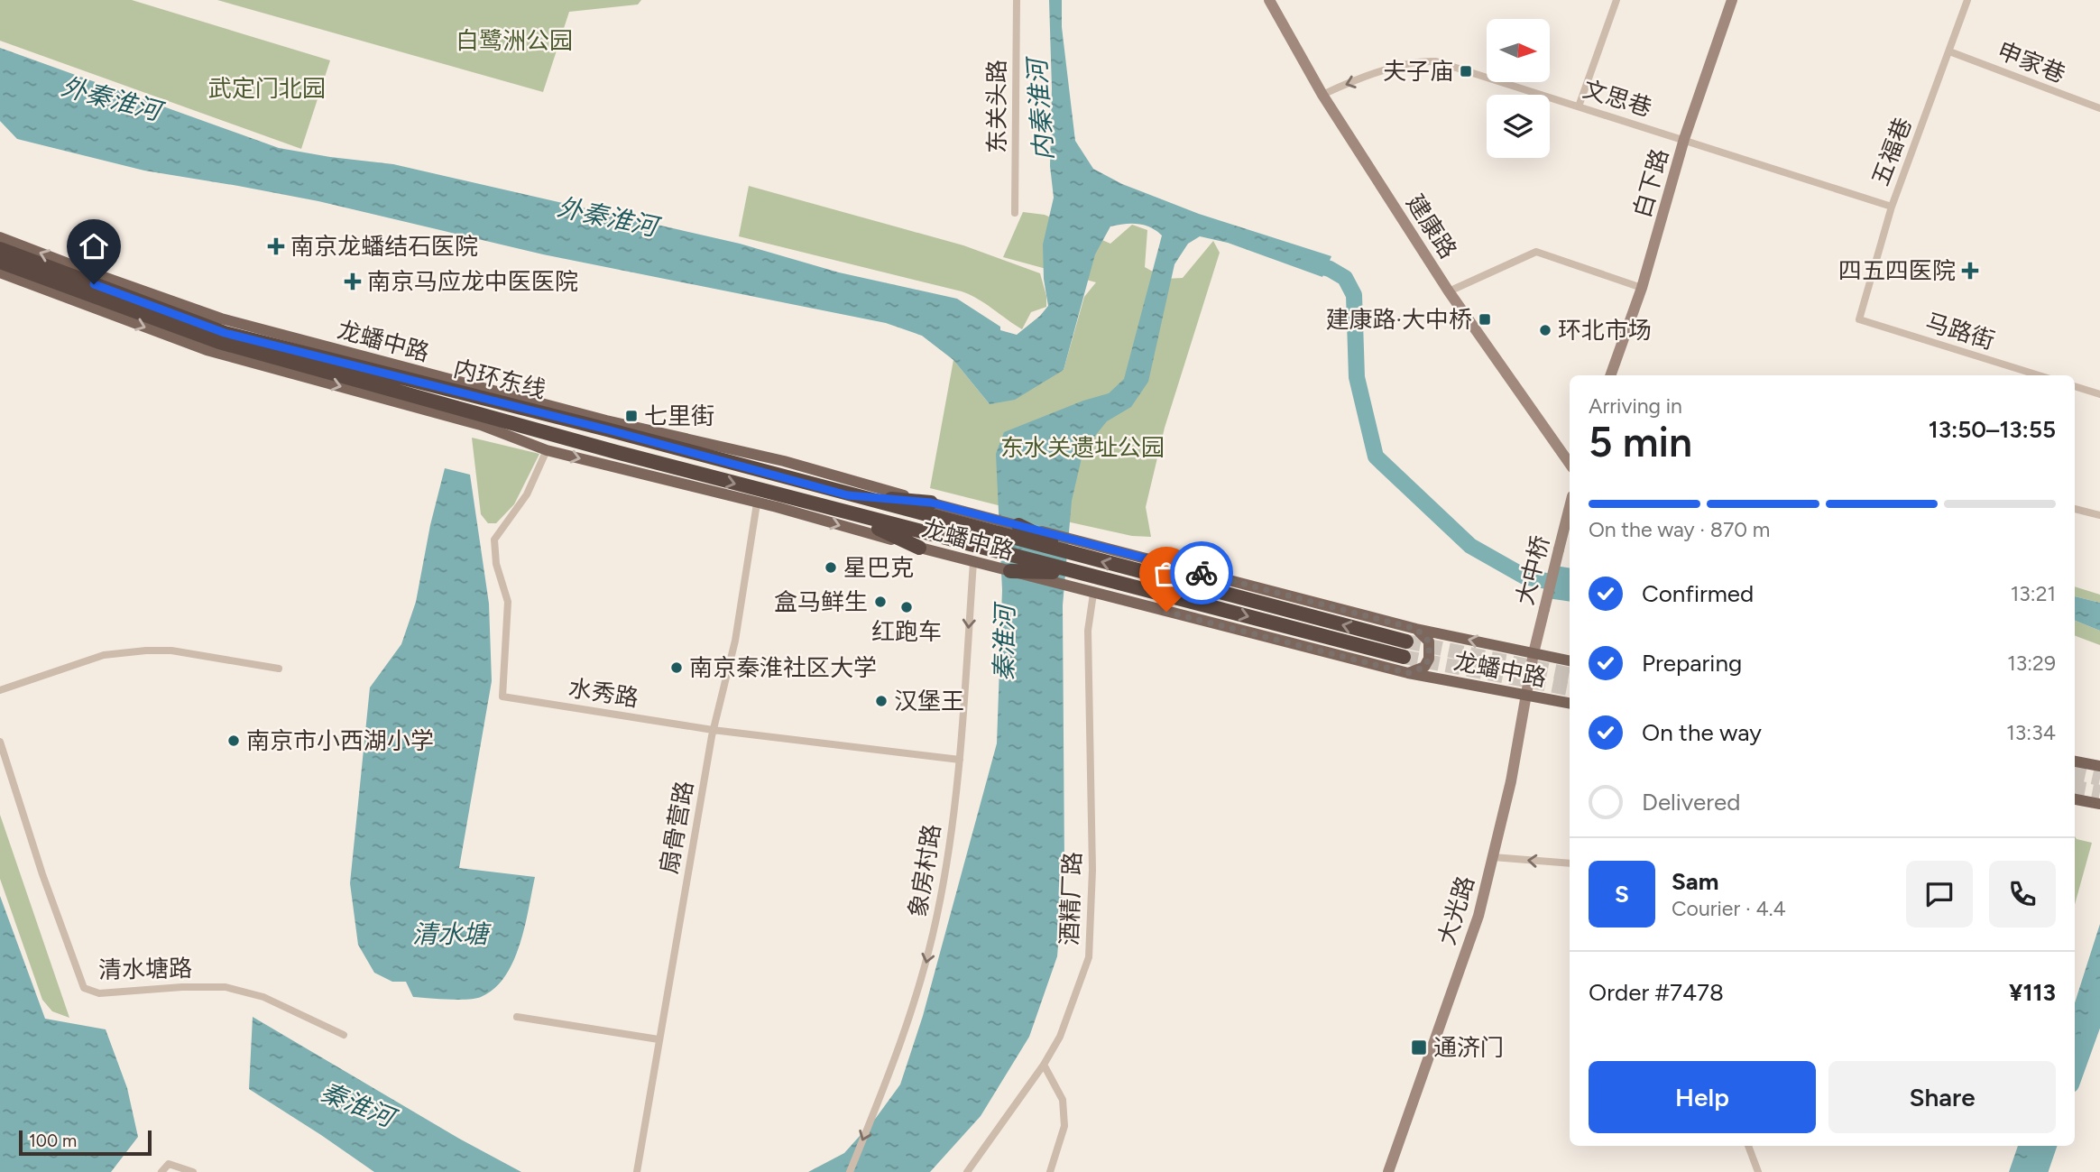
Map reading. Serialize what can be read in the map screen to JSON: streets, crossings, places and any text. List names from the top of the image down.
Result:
{
  "streets": {
    "highway": ["内环东线"],
    "main road": [
      "白下路",
      "建康路",
      "龙蟠中路",
      "大中桥",
      "大光路"
    ],
    "street": [
      "申家巷",
      "文思巷",
      "东关头路",
      "五福巷",
      "马路街",
      "水秀路",
      "扇骨营路",
      "象房村路",
      "酒精厂路",
      "清水塘路"
    ]
  },
  "crossings": [
    ["申家巷", "五福巷"],
    ["文思巷", "五福巷"],
    ["文思巷", "白下路"],
    ["文思巷", "建康路"],
    ["五福巷", "马路街"],
    ["龙蟠中路", "内环东线"],
    ["龙蟠中路", "大中桥"],
    ["龙蟠中路", "水秀路"],
    ["龙蟠中路", "扇骨营路"],
    ["龙蟠中路", "象房村路"],
    ["龙蟠中路", "酒精厂路"],
    ["龙蟠中路", "大光路"],
    ["大中桥", "大光路"],
    ["水秀路", "扇骨营路"],
    ["水秀路", "象房村路"]
  ],
  "one_way": ["文思巷", "象房村路"],
  "water": [
    "外秦淮河",
    "内秦淮河",
    "秦淮河",
    "清水塘"
  ],
  "parks": ["白鹭洲公园", "武定门北园", "东水关遗址公园"],
  "places": {
    "transit": [
      "夫子庙",
      "建康路·大中桥",
      "七里街",
      "通济门"
    ],
    "health": ["南京龙蟠结石医院", "四五四医院", "南京马应龙中医医院"],
    "other": [
      "环北市场",
      "星巴克",
      "盒马鲜生",
      "红跑车",
      "南京秦淮社区大学",
      "汉堡王",
      "南京市小西湖小学"
    ]
  },
  "scale_bar": "100 m",
  "north": "right",
  "page": {
    "heading": ["5 min", "Arriving in", "13:50–13:55"],
    "panel": [
      "Sam",
      "Courier · 4.4",
      "Order #7478",
      "¥113"
    ],
    "bar": "On the way · 870 m",
    "list": [
      ["Confirmed", "13:21"],
      ["Preparing", "13:29"],
      ["On the way", "13:34"],
      "Delivered"
    ],
    "round": "S",
    "buttons": ["Help", "Share"],
    "scale": "100 m"
  }
}
